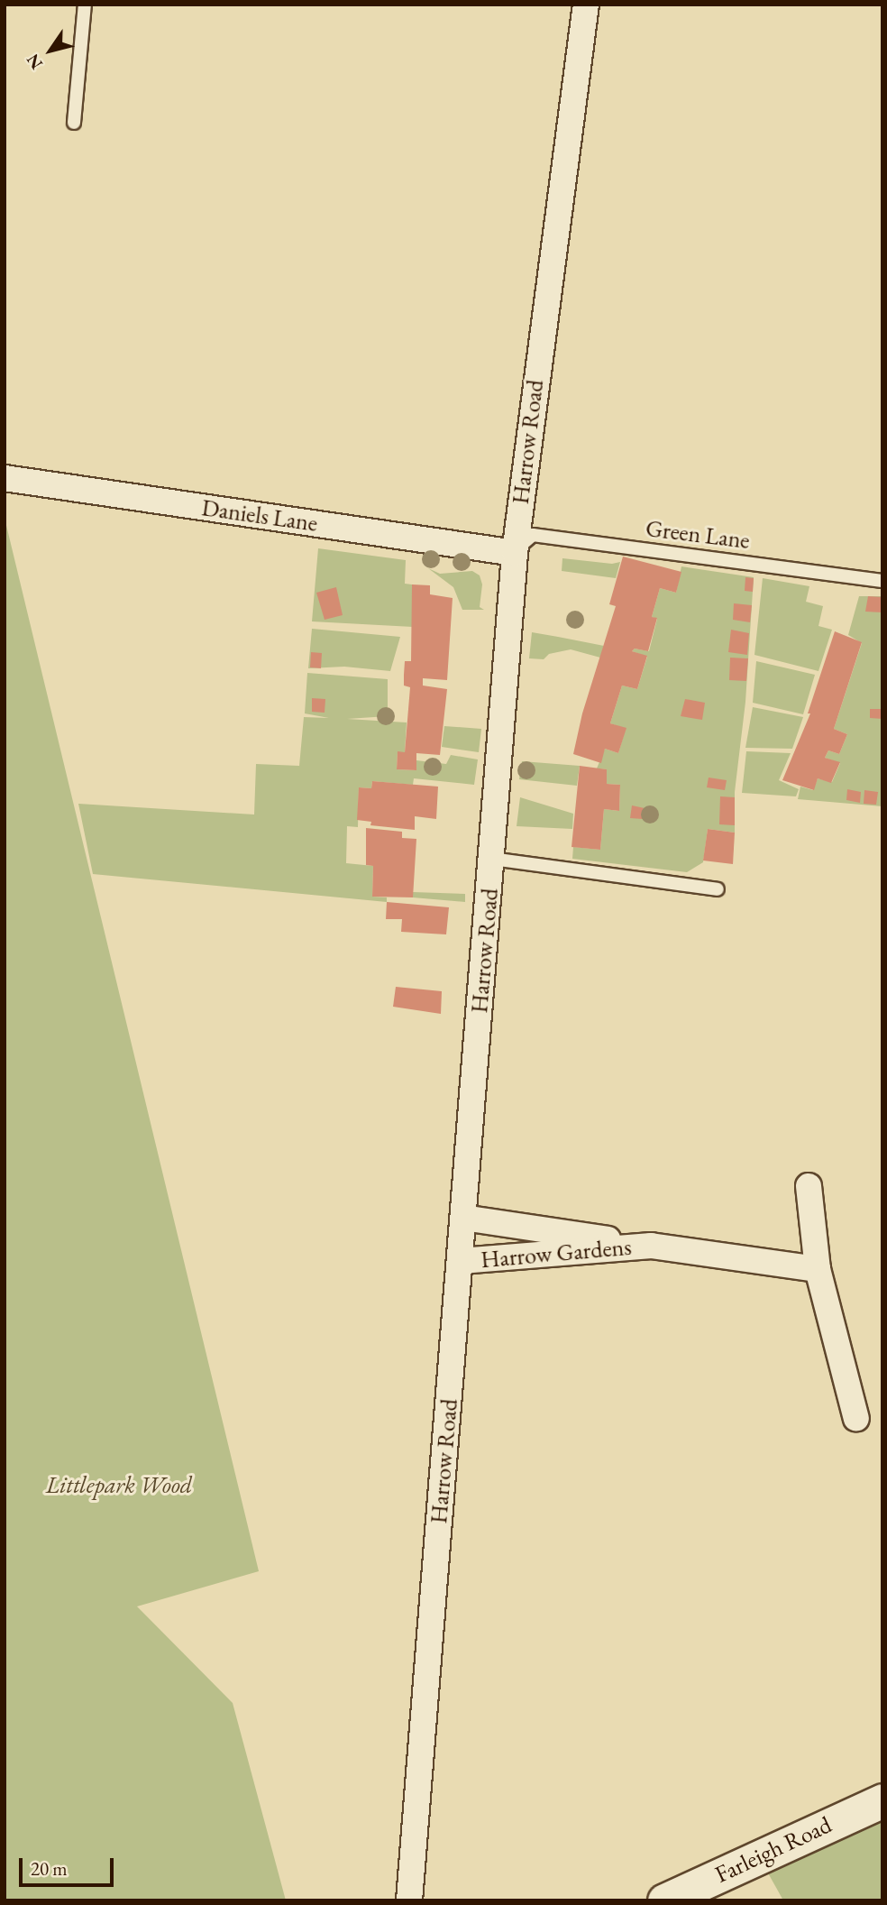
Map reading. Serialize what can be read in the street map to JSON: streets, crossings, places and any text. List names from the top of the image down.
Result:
{
  "streets": {
    "street": [
      "Harrow Road",
      "Daniels Lane",
      "Harrow Gardens",
      "Farleigh Road"
    ],
    "lane": ["Green Lane"]
  },
  "crossings": [
    ["Harrow Road", "Daniels Lane"],
    ["Harrow Road", "Green Lane"],
    ["Harrow Road", "Harrow Gardens"],
    ["Daniels Lane", "Green Lane"]
  ],
  "parks": ["Littlepark Wood"],
  "scale_bar": "20 m",
  "north": "bottom left"
}
